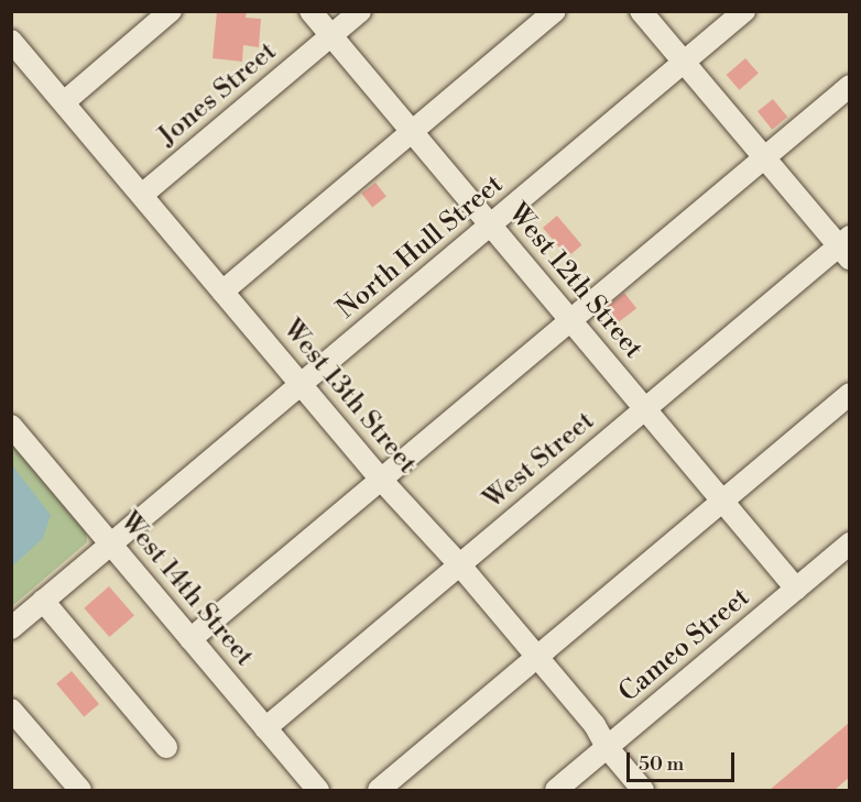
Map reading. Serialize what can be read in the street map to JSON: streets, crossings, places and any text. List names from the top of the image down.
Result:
{
  "streets": {
    "street": [
      "Jones Street",
      "North Hull Street",
      "West 12th Street",
      "West 13th Street",
      "West Street",
      "West 14th Street",
      "Cameo Street"
    ]
  },
  "crossings": [
    ["Jones Street", "West 12th Street"],
    ["Jones Street", "West 13th Street"],
    ["North Hull Street", "West 12th Street"],
    ["North Hull Street", "West 13th Street"],
    ["North Hull Street", "West 14th Street"],
    ["West 12th Street", "West Street"],
    ["West 12th Street", "Cameo Street"],
    ["West 13th Street", "West Street"],
    ["West 13th Street", "Cameo Street"],
    ["West Street", "West 14th Street"]
  ],
  "scale_bar": "50 m"
}
